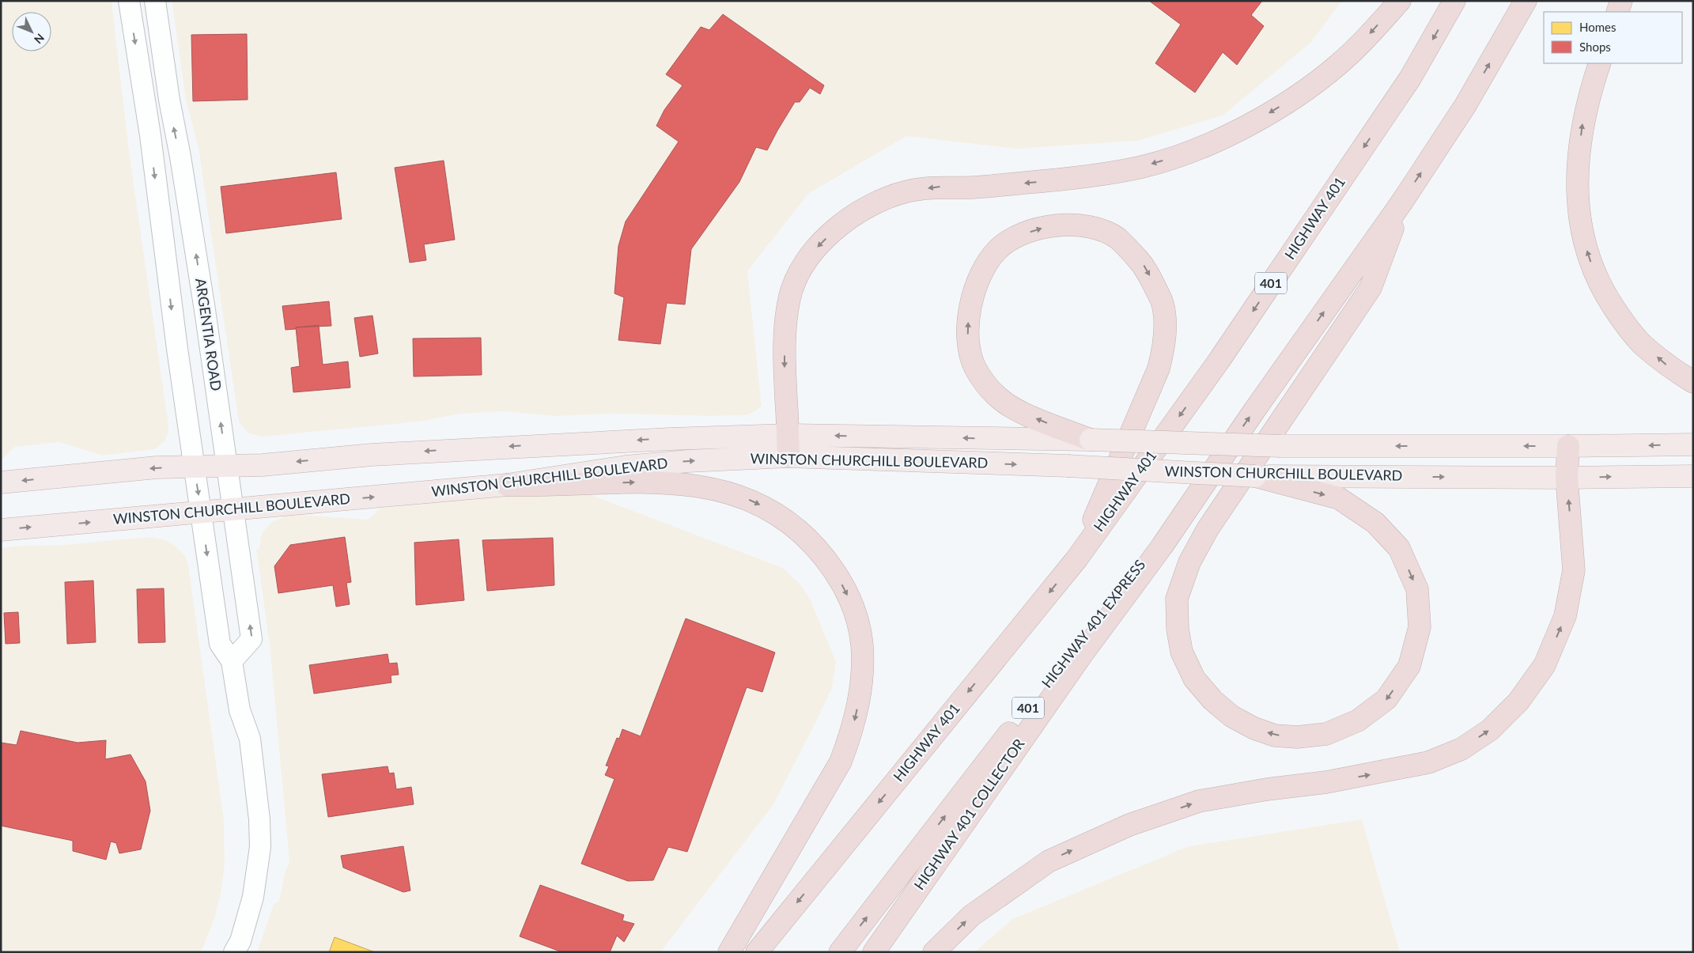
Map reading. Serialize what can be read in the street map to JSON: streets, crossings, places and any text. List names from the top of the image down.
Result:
{
  "streets": {
    "highway": [
      "HIGHWAY 401",
      "401",
      "HIGHWAY 401 EXPRESS",
      "HIGHWAY 401 COLLECTOR"
    ],
    "main road": ["WINSTON CHURCHILL BOULEVARD"],
    "street": ["ARGENTIA ROAD"]
  },
  "crossings": [
    ["401", "HIGHWAY 401 EXPRESS"],
    ["401", "HIGHWAY 401 COLLECTOR"],
    ["ARGENTIA ROAD", "WINSTON CHURCHILL BOULEVARD"],
    ["HIGHWAY 401 EXPRESS", "HIGHWAY 401 COLLECTOR"]
  ],
  "one_way": ["HIGHWAY 401 EXPRESS"],
  "legend": ["Homes", "Shops"],
  "north": "bottom right"
}
